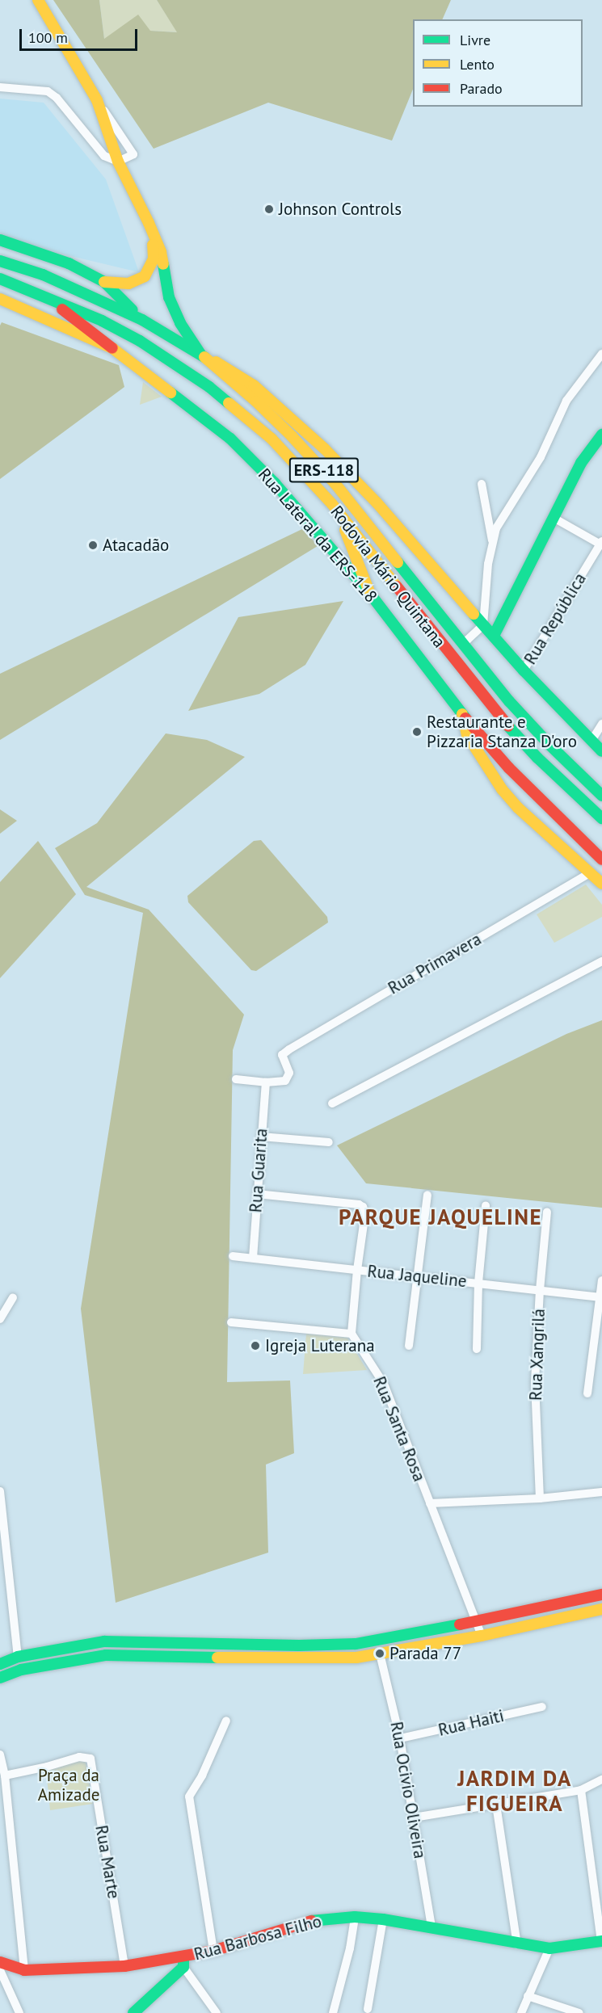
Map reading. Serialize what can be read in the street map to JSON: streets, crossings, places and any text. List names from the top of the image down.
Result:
{
  "streets": {
    "main road": [
      "ERS-118",
      "Rua Lateral da ERS-118",
      "Rodovia Mário Quintana",
      "Rua Barbosa Filho"
    ],
    "street": [
      "Rua República",
      "Rua Primavera",
      "Rua Guarita",
      "Rua Jaqueline",
      "Rua Xangrilá",
      "Rua Santa Rosa",
      "Rua Haiti",
      "Rua Ocivio Oliveira",
      "Rua Marte"
    ]
  },
  "crossings": [
    ["Rua Primavera", "Rua Guarita"],
    ["Rua Guarita", "Rua Jaqueline"],
    ["Rua Jaqueline", "Rua Xangrilá"],
    ["Rua Haiti", "Rua Ocivio Oliveira"],
    ["Rua Ocivio Oliveira", "Rua Barbosa Filho"],
    ["Rua Marte", "Rua Barbosa Filho"]
  ],
  "districts": ["PARQUE JAQUELINE", "JARDIM DA FIGUEIRA"],
  "parks": ["Praça da Amizade"],
  "places": [
    "Johnson Controls",
    "Atacadão",
    "Restaurante e Pizzaria Stanza D'oro",
    "Igreja Luterana",
    "Parada 77"
  ],
  "legend": ["Livre", "Lento", "Parado"],
  "scale_bar": "100 m"
}
